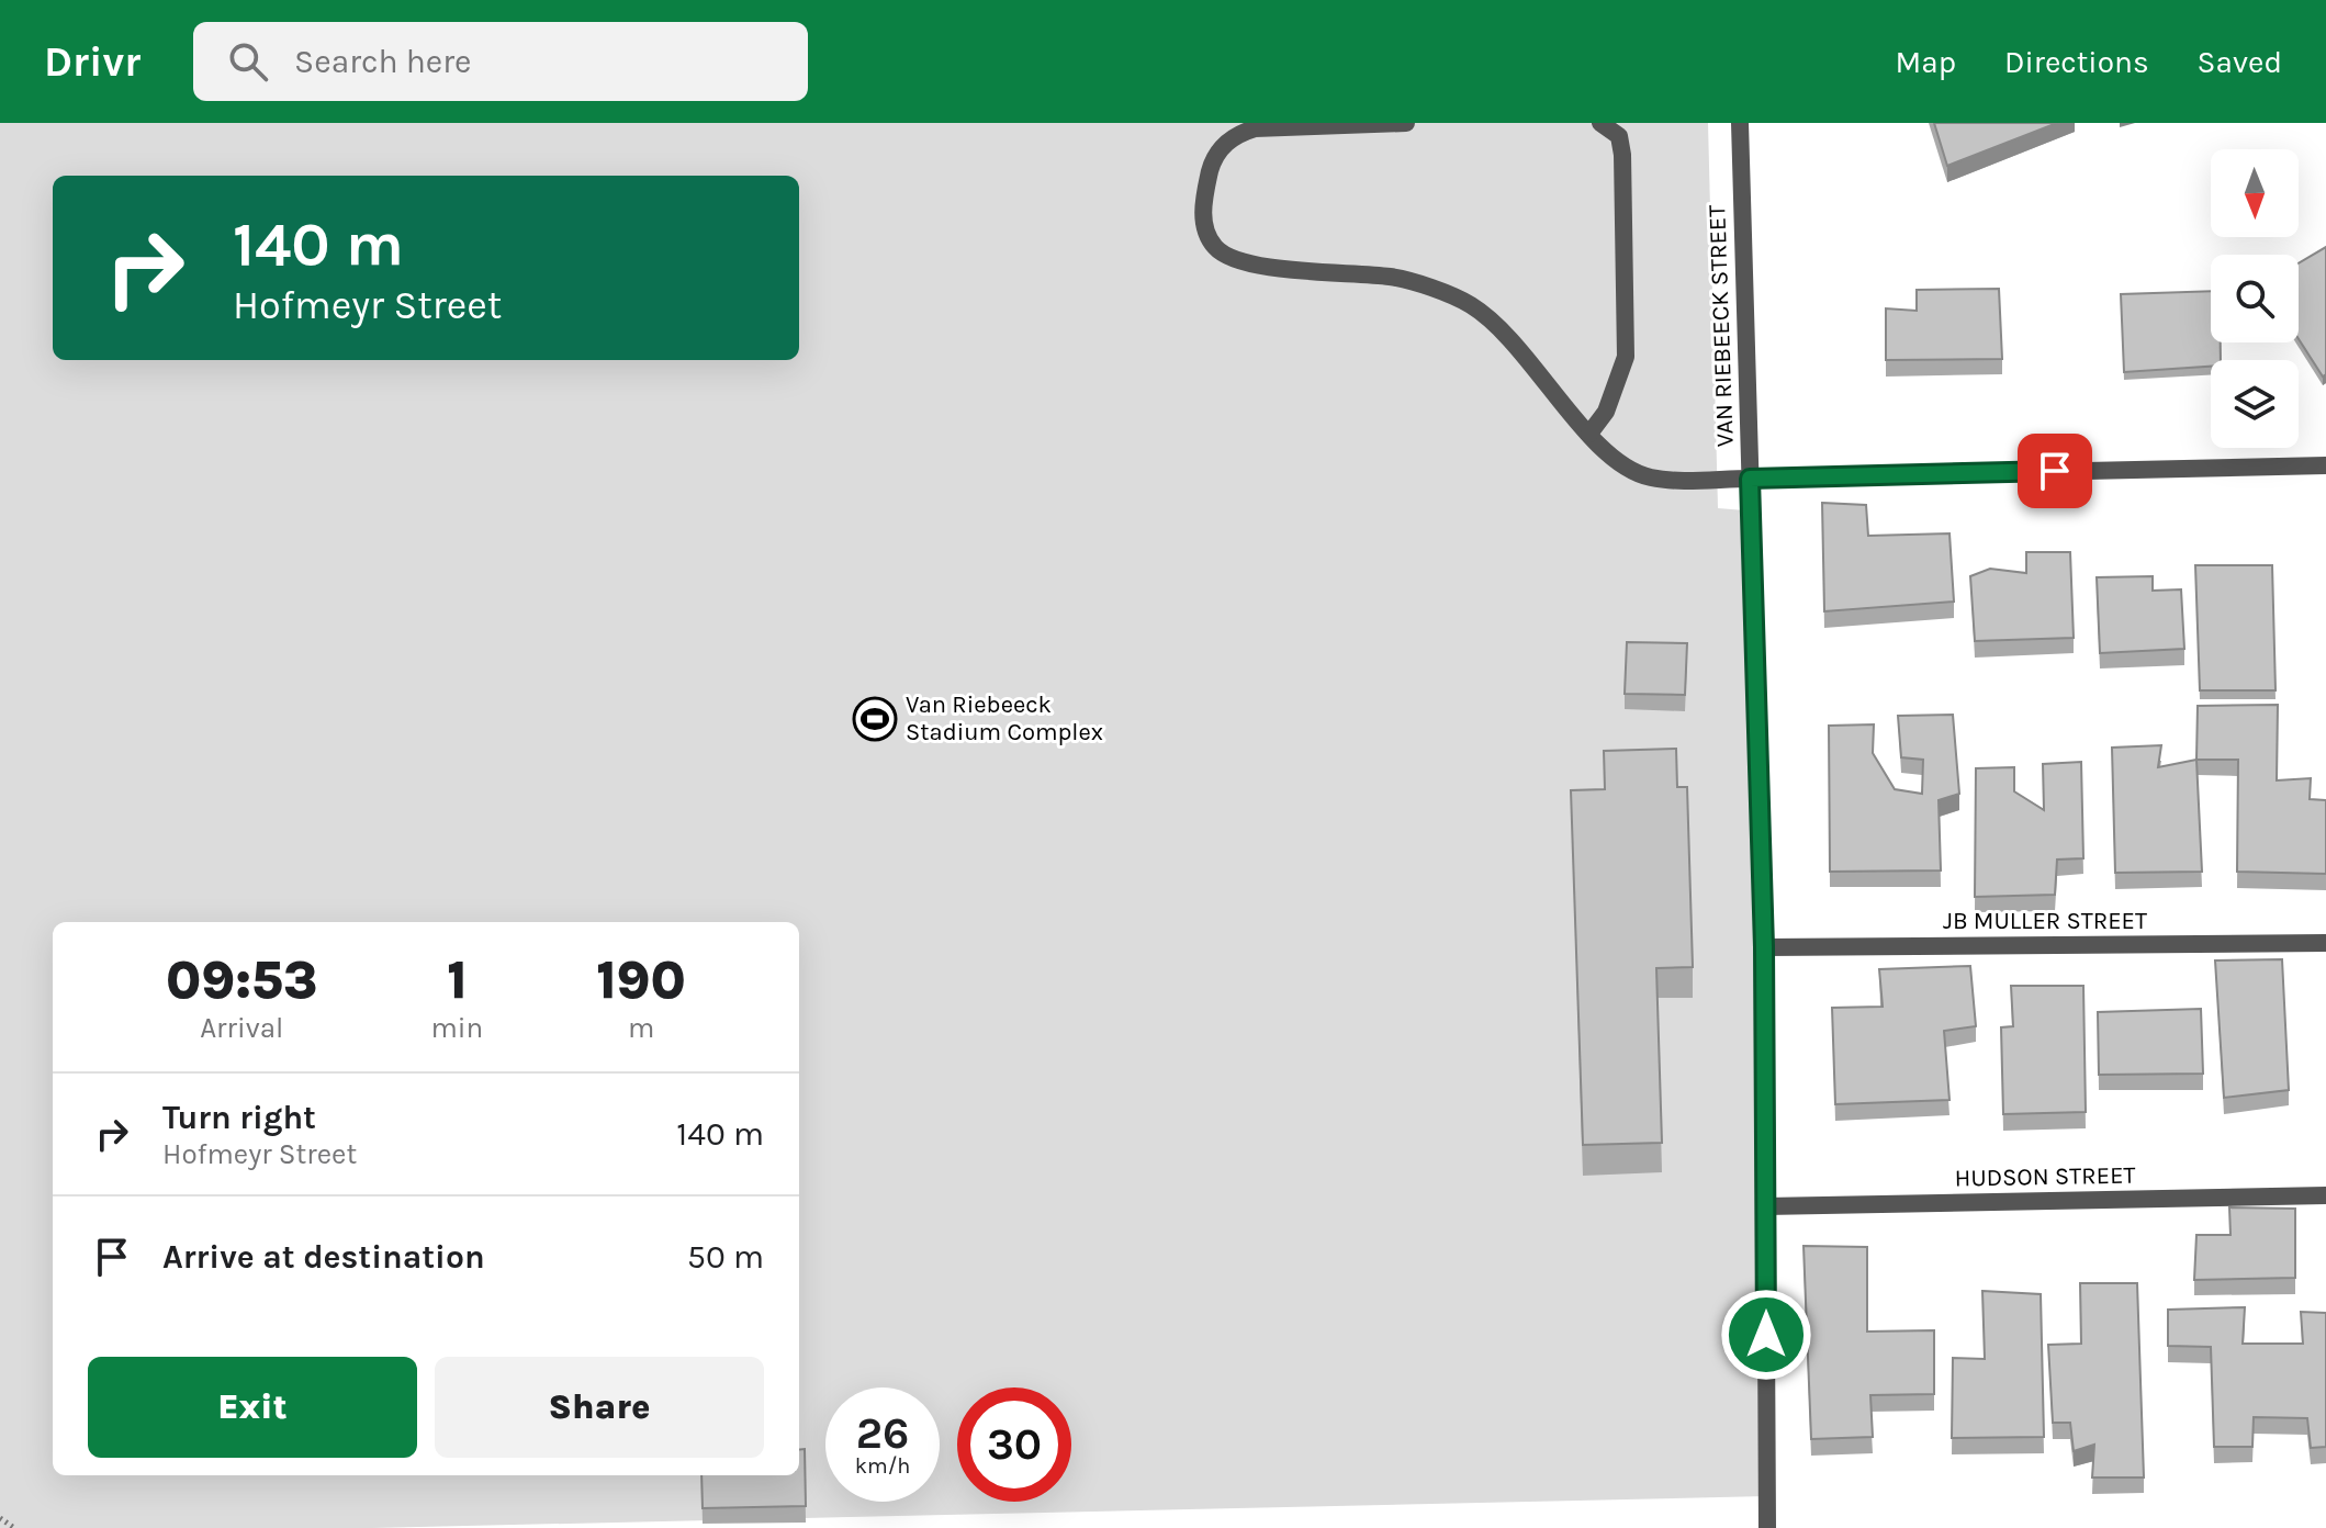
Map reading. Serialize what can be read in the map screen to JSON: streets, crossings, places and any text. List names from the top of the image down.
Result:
{
  "streets": {
    "street": ["VAN RIEBEECK STREET", "JB MULLER STREET", "HUDSON STREET"]
  },
  "crossings": [
    ["VAN RIEBEECK STREET", "JB MULLER STREET"],
    ["VAN RIEBEECK STREET", "HUDSON STREET"]
  ],
  "places": {
    "sports": ["Van Riebeeck Stadium Complex"]
  },
  "north": "bottom",
  "page": {
    "header": "Drivr",
    "search": "Search here",
    "nav": ["Map", "Directions", "Saved"],
    "turn": ["140 m", "Hofmeyr Street"],
    "eta": [
      "09:53",
      "Arrival",
      "1",
      "min",
      "190",
      "m"
    ],
    "list": [
      {
        "name": "Turn right",
        "note": "Hofmeyr Street",
        "value": "140 m"
      },
      {
        "name": "Arrive at destination",
        "value": "50 m"
      }
    ],
    "buttons": ["Exit", "Share"],
    "speed": "26 km/h",
    "limit": "30"
  }
}
